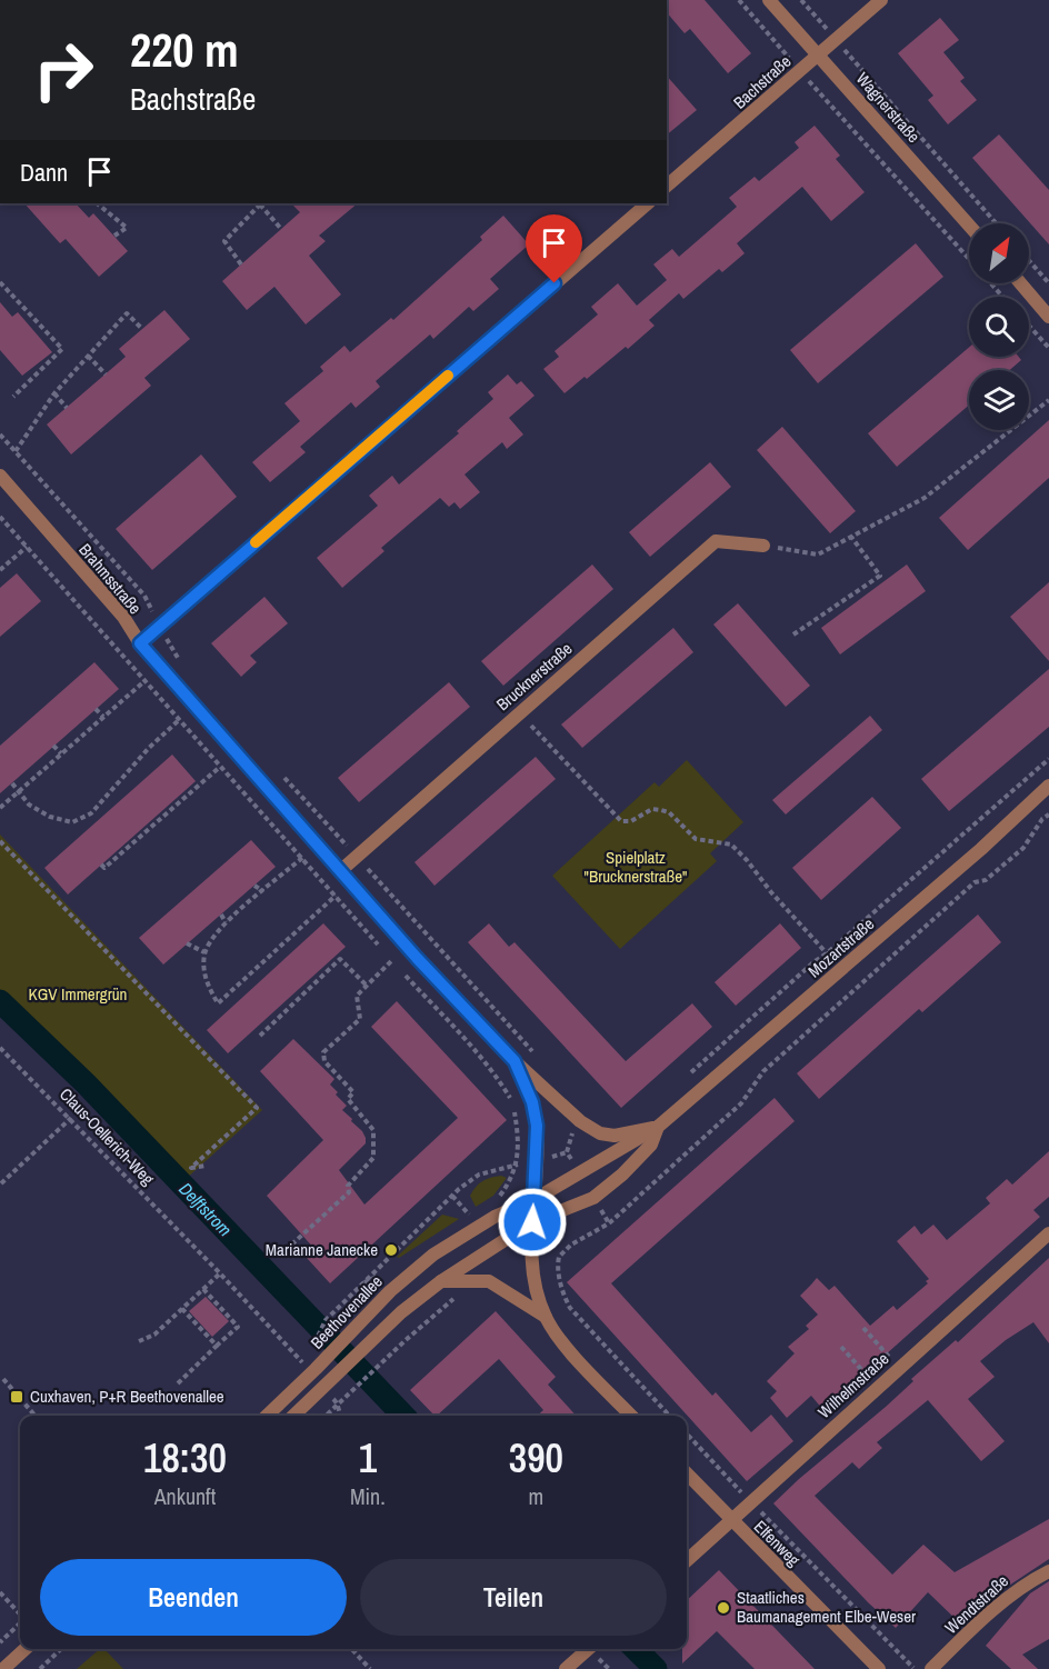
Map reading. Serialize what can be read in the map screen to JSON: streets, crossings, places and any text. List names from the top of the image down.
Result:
{
  "streets": {
    "street": [
      "Bachstraße",
      "Wagnerstraße",
      "Brahmsstraße",
      "Brucknerstraße",
      "Mozartstraße",
      "Beethovenallee",
      "Wilhelmstraße",
      "Elfenweg",
      "Wendtstraße"
    ],
    "path": ["Claus-Oellerich-Weg"]
  },
  "crossings": [
    ["Bachstraße", "Wagnerstraße"],
    ["Brahmsstraße", "Brucknerstraße"],
    ["Brahmsstraße", "Mozartstraße"],
    ["Brahmsstraße", "Beethovenallee"],
    ["Mozartstraße", "Beethovenallee"],
    ["Wilhelmstraße", "Elfenweg"]
  ],
  "water": ["Delftstrom"],
  "parks": ["Spielplatz \"Brucknerstraße\"", "KGV Immergrün"],
  "places": {
    "other": ["Marianne Janecke", "Staatliches Baumanagement Elbe-Weser"],
    "transit": ["Cuxhaven, P+R Beethovenallee"]
  },
  "north": "top right",
  "page": {
    "turn": ["220 m", "Bachstraße"],
    "then": "Dann",
    "eta": [
      "18:30",
      "Ankunft",
      "1",
      "Min.",
      "390",
      "m"
    ],
    "buttons": ["Beenden", "Teilen"]
  }
}
